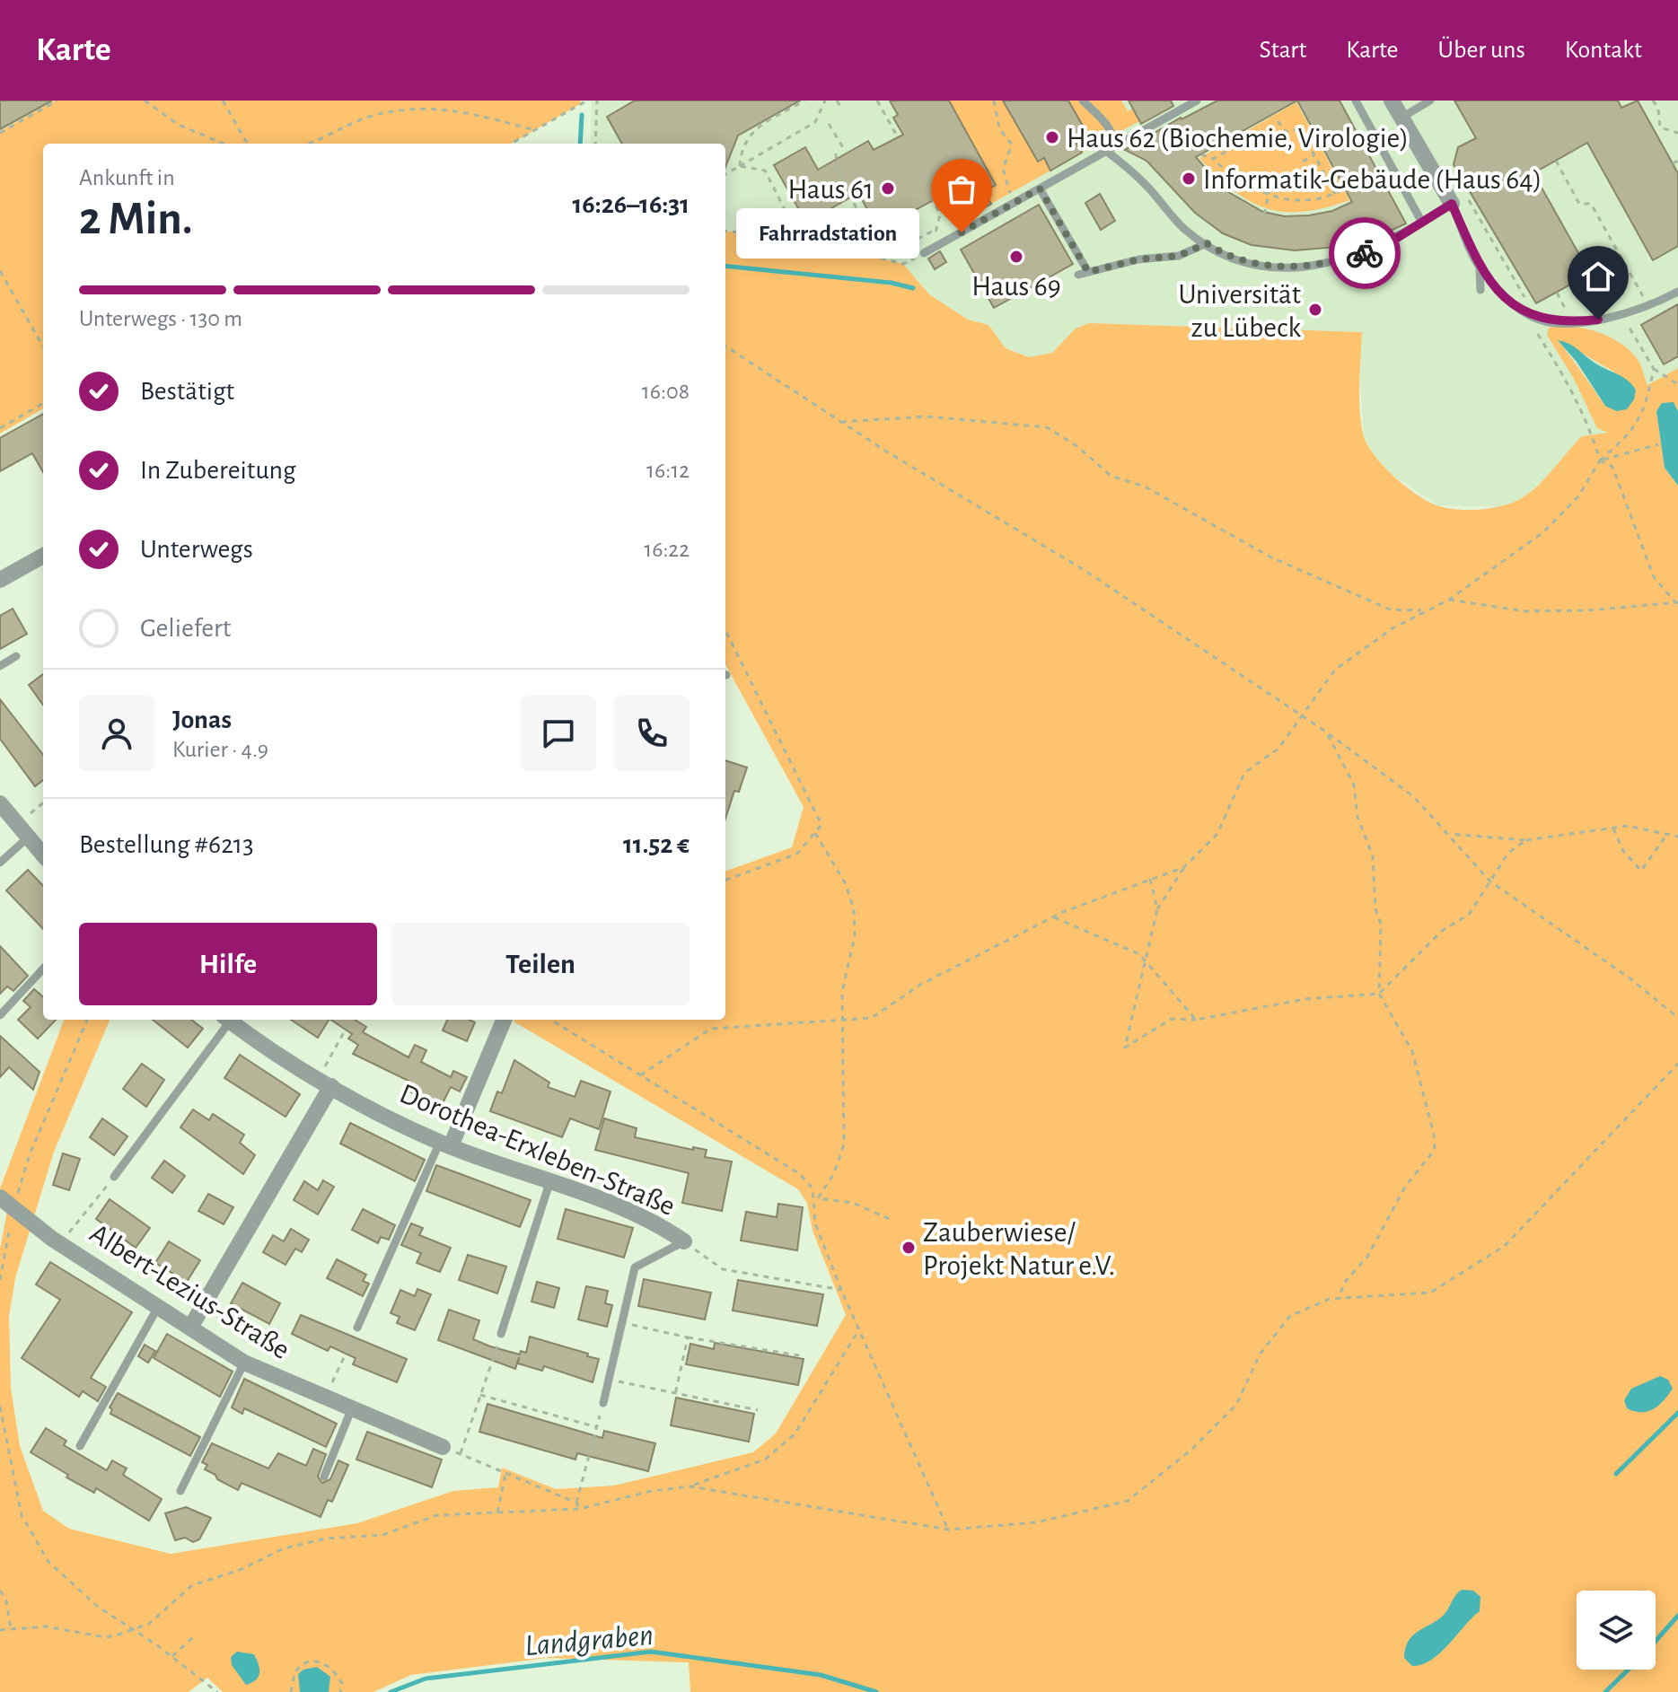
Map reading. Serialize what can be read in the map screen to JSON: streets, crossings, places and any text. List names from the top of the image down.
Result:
{
  "streets": {
    "street": ["Dorothea-Erxleben-Straße", "Albert-Lezius-Straße"]
  },
  "water": ["Landgraben"],
  "places": [
    "Haus 62 (Biochemie, Virologie)",
    "Informatik-Gebäude (Haus 64)",
    "Haus 61",
    "Fahrradstation",
    "Haus 69",
    "Universität zu Lübeck",
    "Zauberwiese/ Projekt Natur e.V."
  ],
  "page": {
    "header": "Karte",
    "nav": [
      "Start",
      "Karte",
      "Über uns",
      "Kontakt"
    ],
    "heading": ["2 Min.", "Ankunft in", "16:26–16:31"],
    "panel": [
      "Jonas",
      "Kurier · 4.9",
      "Bestellung #6213",
      "11.52 €"
    ],
    "bubble": "Fahrradstation",
    "bar": "Unterwegs · 130 m",
    "list": [
      ["Bestätigt", "16:08"],
      ["In Zubereitung", "16:12"],
      ["Unterwegs", "16:22"],
      "Geliefert"
    ],
    "buttons": ["Hilfe", "Teilen"]
  }
}
